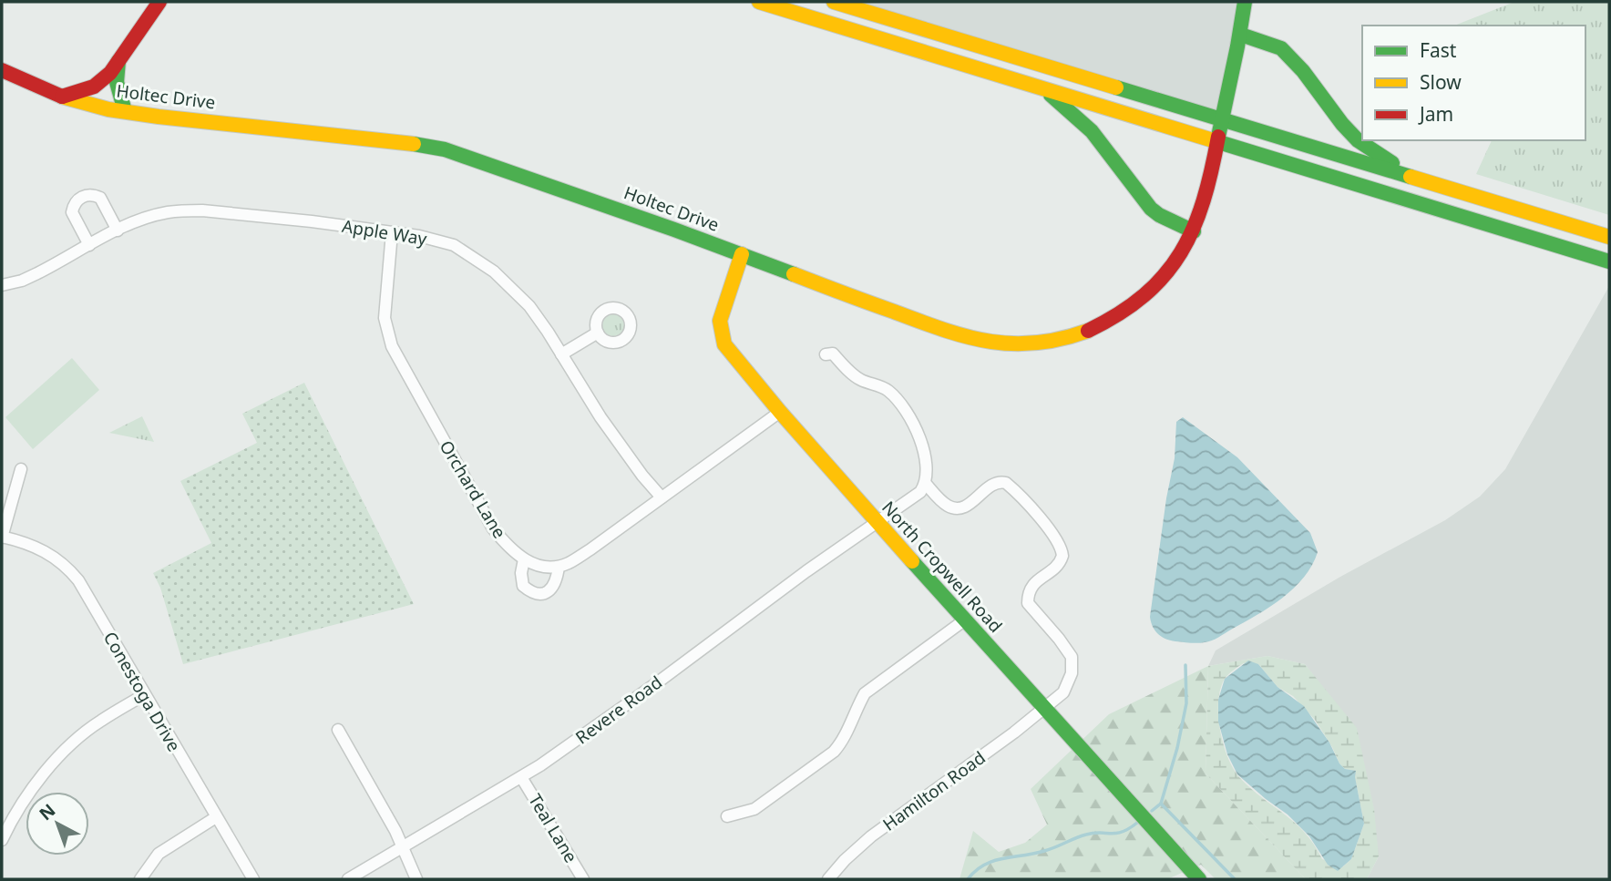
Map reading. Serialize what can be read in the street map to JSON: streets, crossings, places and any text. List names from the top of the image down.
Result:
{
  "streets": {
    "main road": ["Holtec Drive", "North Cropwell Road"],
    "street": [
      "Apple Way",
      "Orchard Lane",
      "Conestoga Drive",
      "Revere Road",
      "Hamilton Road",
      "Teal Lane"
    ]
  },
  "crossings": [
    ["Holtec Drive", "North Cropwell Road"],
    ["Apple Way", "Orchard Lane"],
    ["North Cropwell Road", "Revere Road"],
    ["North Cropwell Road", "Hamilton Road"],
    ["Revere Road", "Hamilton Road"],
    ["Revere Road", "Teal Lane"]
  ],
  "legend": ["Fast", "Slow", "Jam"],
  "north": "top left"
}
